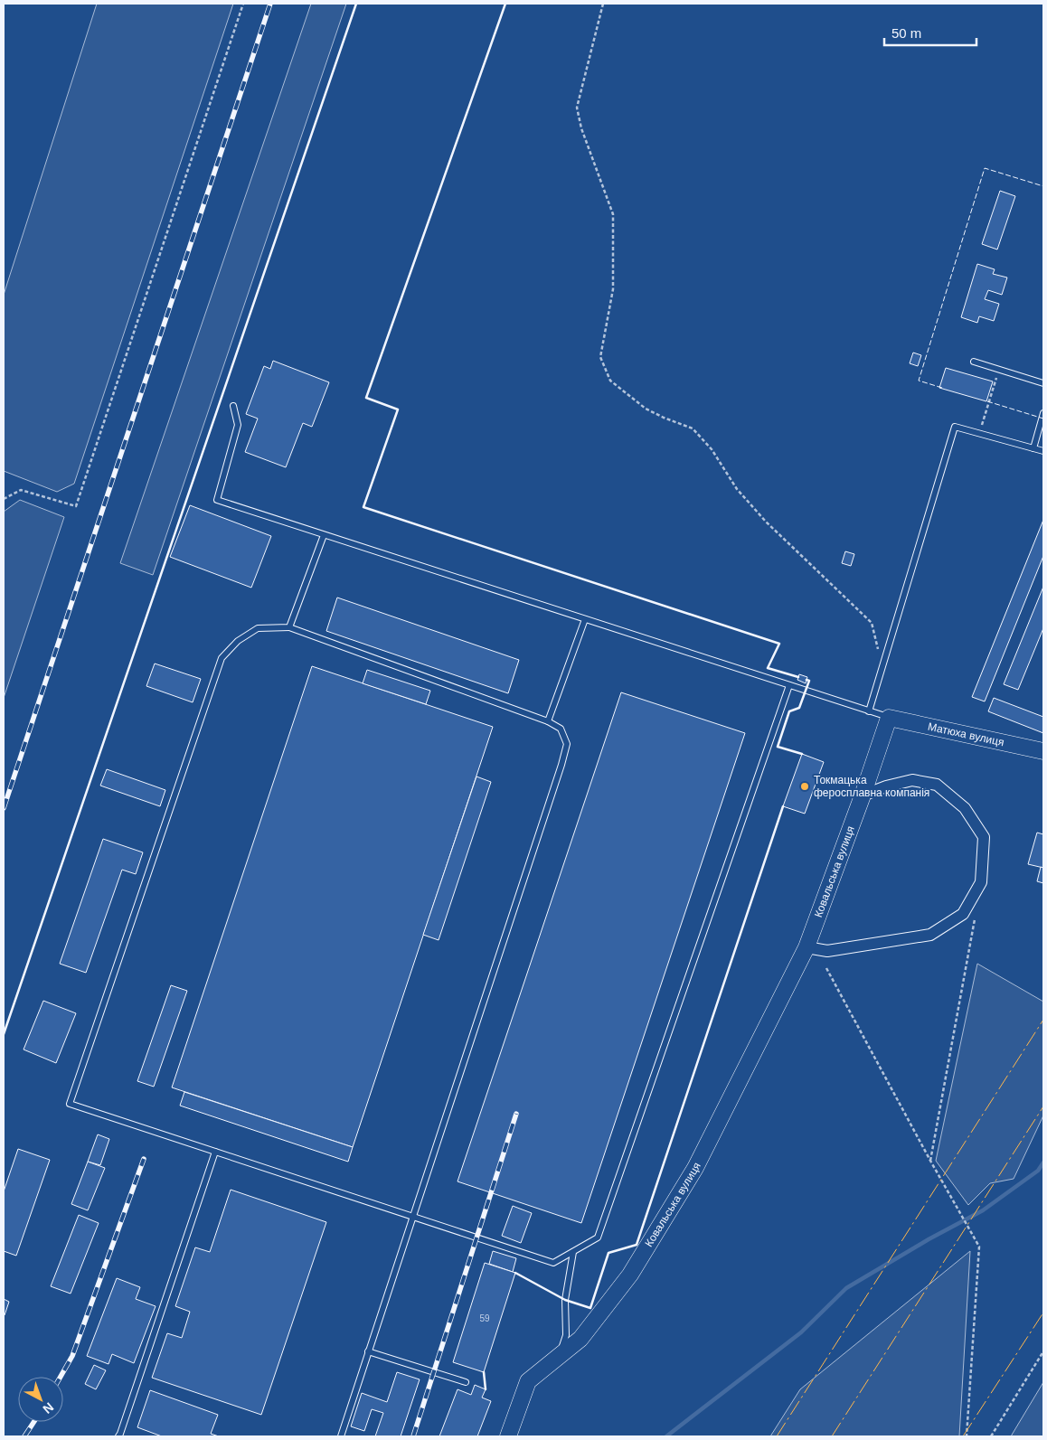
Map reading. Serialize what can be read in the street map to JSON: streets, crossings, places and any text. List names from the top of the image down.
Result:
{
  "streets": {
    "street": ["Матюха вулиця", "Ковальська вулиця"]
  },
  "crossings": [
    ["Матюха вулиця", "Ковальська вулиця"]
  ],
  "places": ["Токмацька феросплавна компанія"],
  "house_numbers": ["59"],
  "scale_bar": "50 m",
  "north": "bottom right"
}
